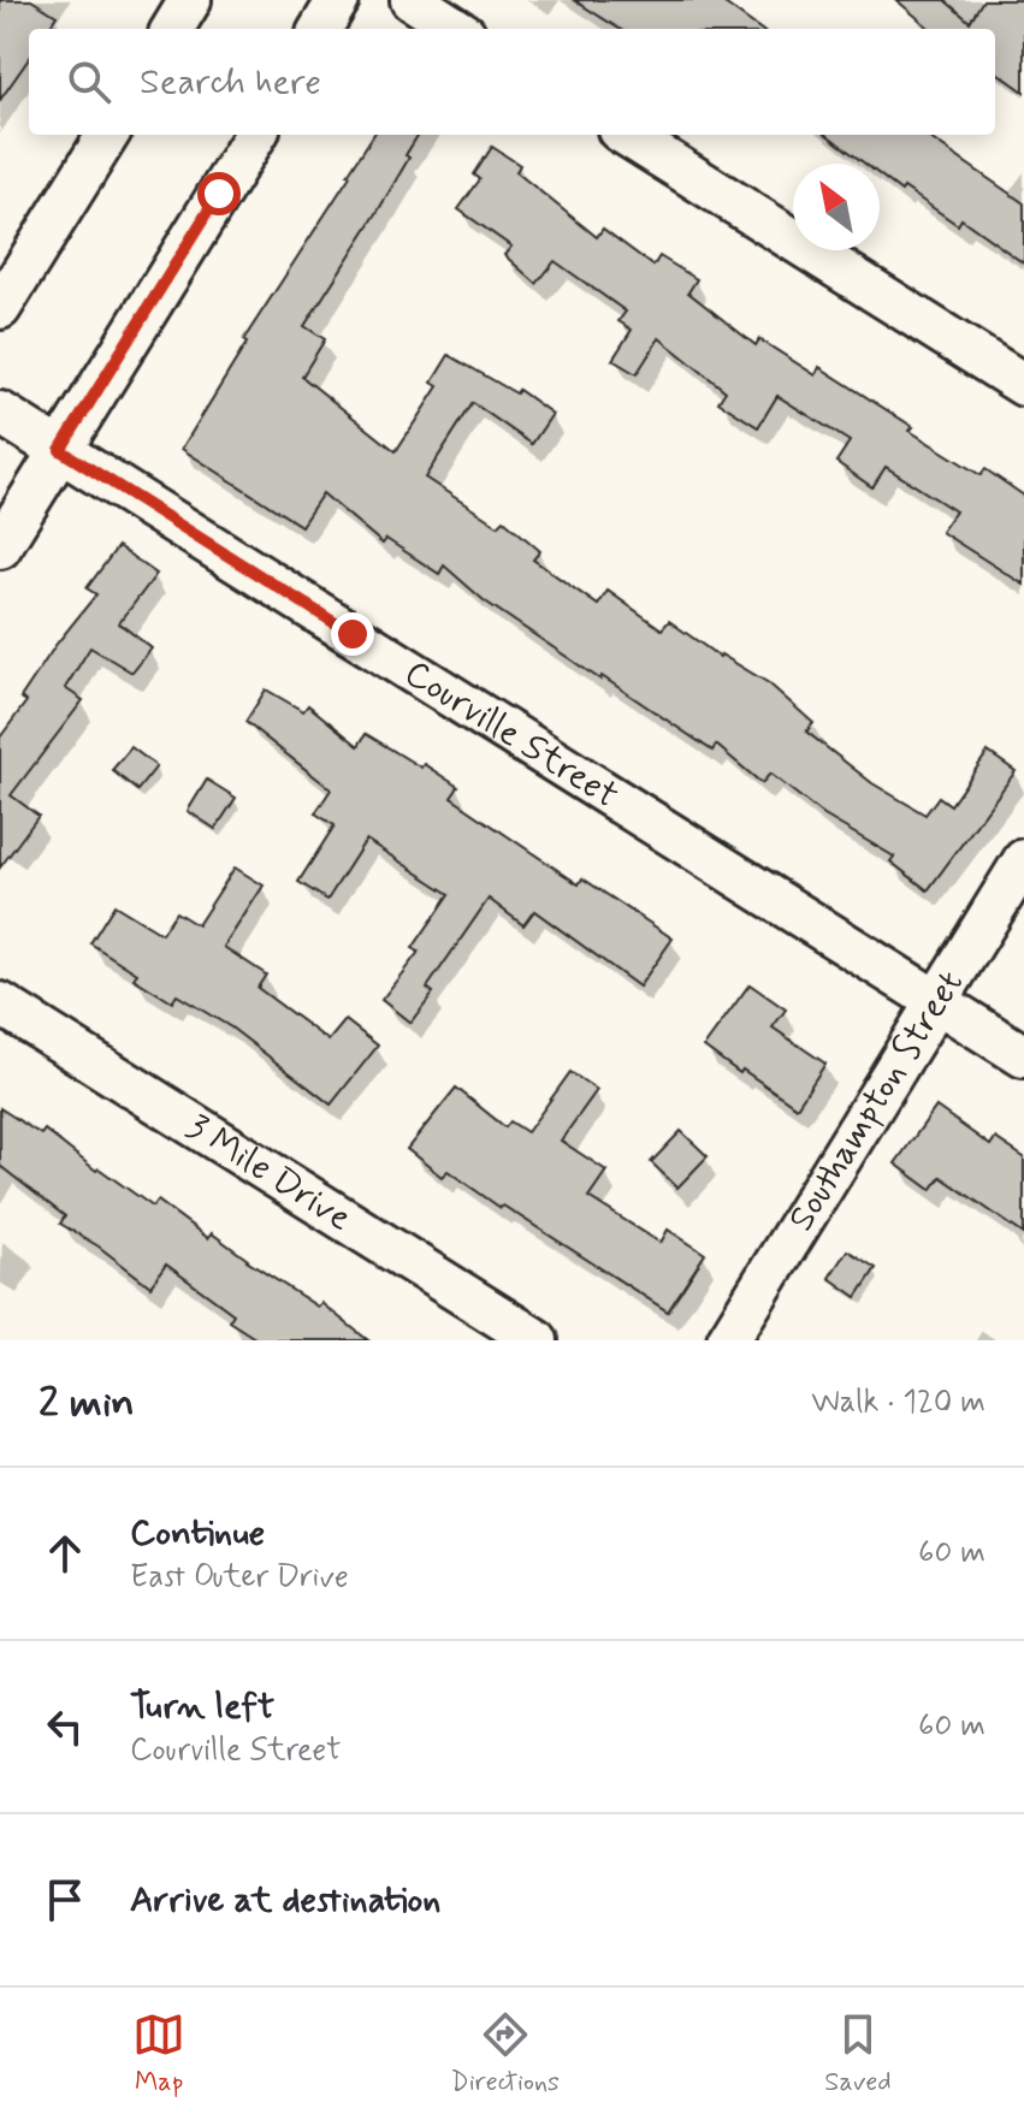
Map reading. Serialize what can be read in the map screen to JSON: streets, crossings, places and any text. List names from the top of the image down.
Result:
{
  "streets": {
    "street": ["Courville Street", "Southampton Street", "3 Mile Drive"]
  },
  "crossings": [
    ["Courville Street", "Southampton Street"]
  ],
  "north": "top left",
  "page": {
    "search": "Search here",
    "heading": ["2 min", "Walk · 120 m"],
    "list": [
      ["Continue", "East Outer Drive", "60 m"],
      ["Turn left", "Courville Street", "60 m"],
      "Arrive at destination"
    ],
    "nav": ["Map", "Directions", "Saved"]
  }
}
